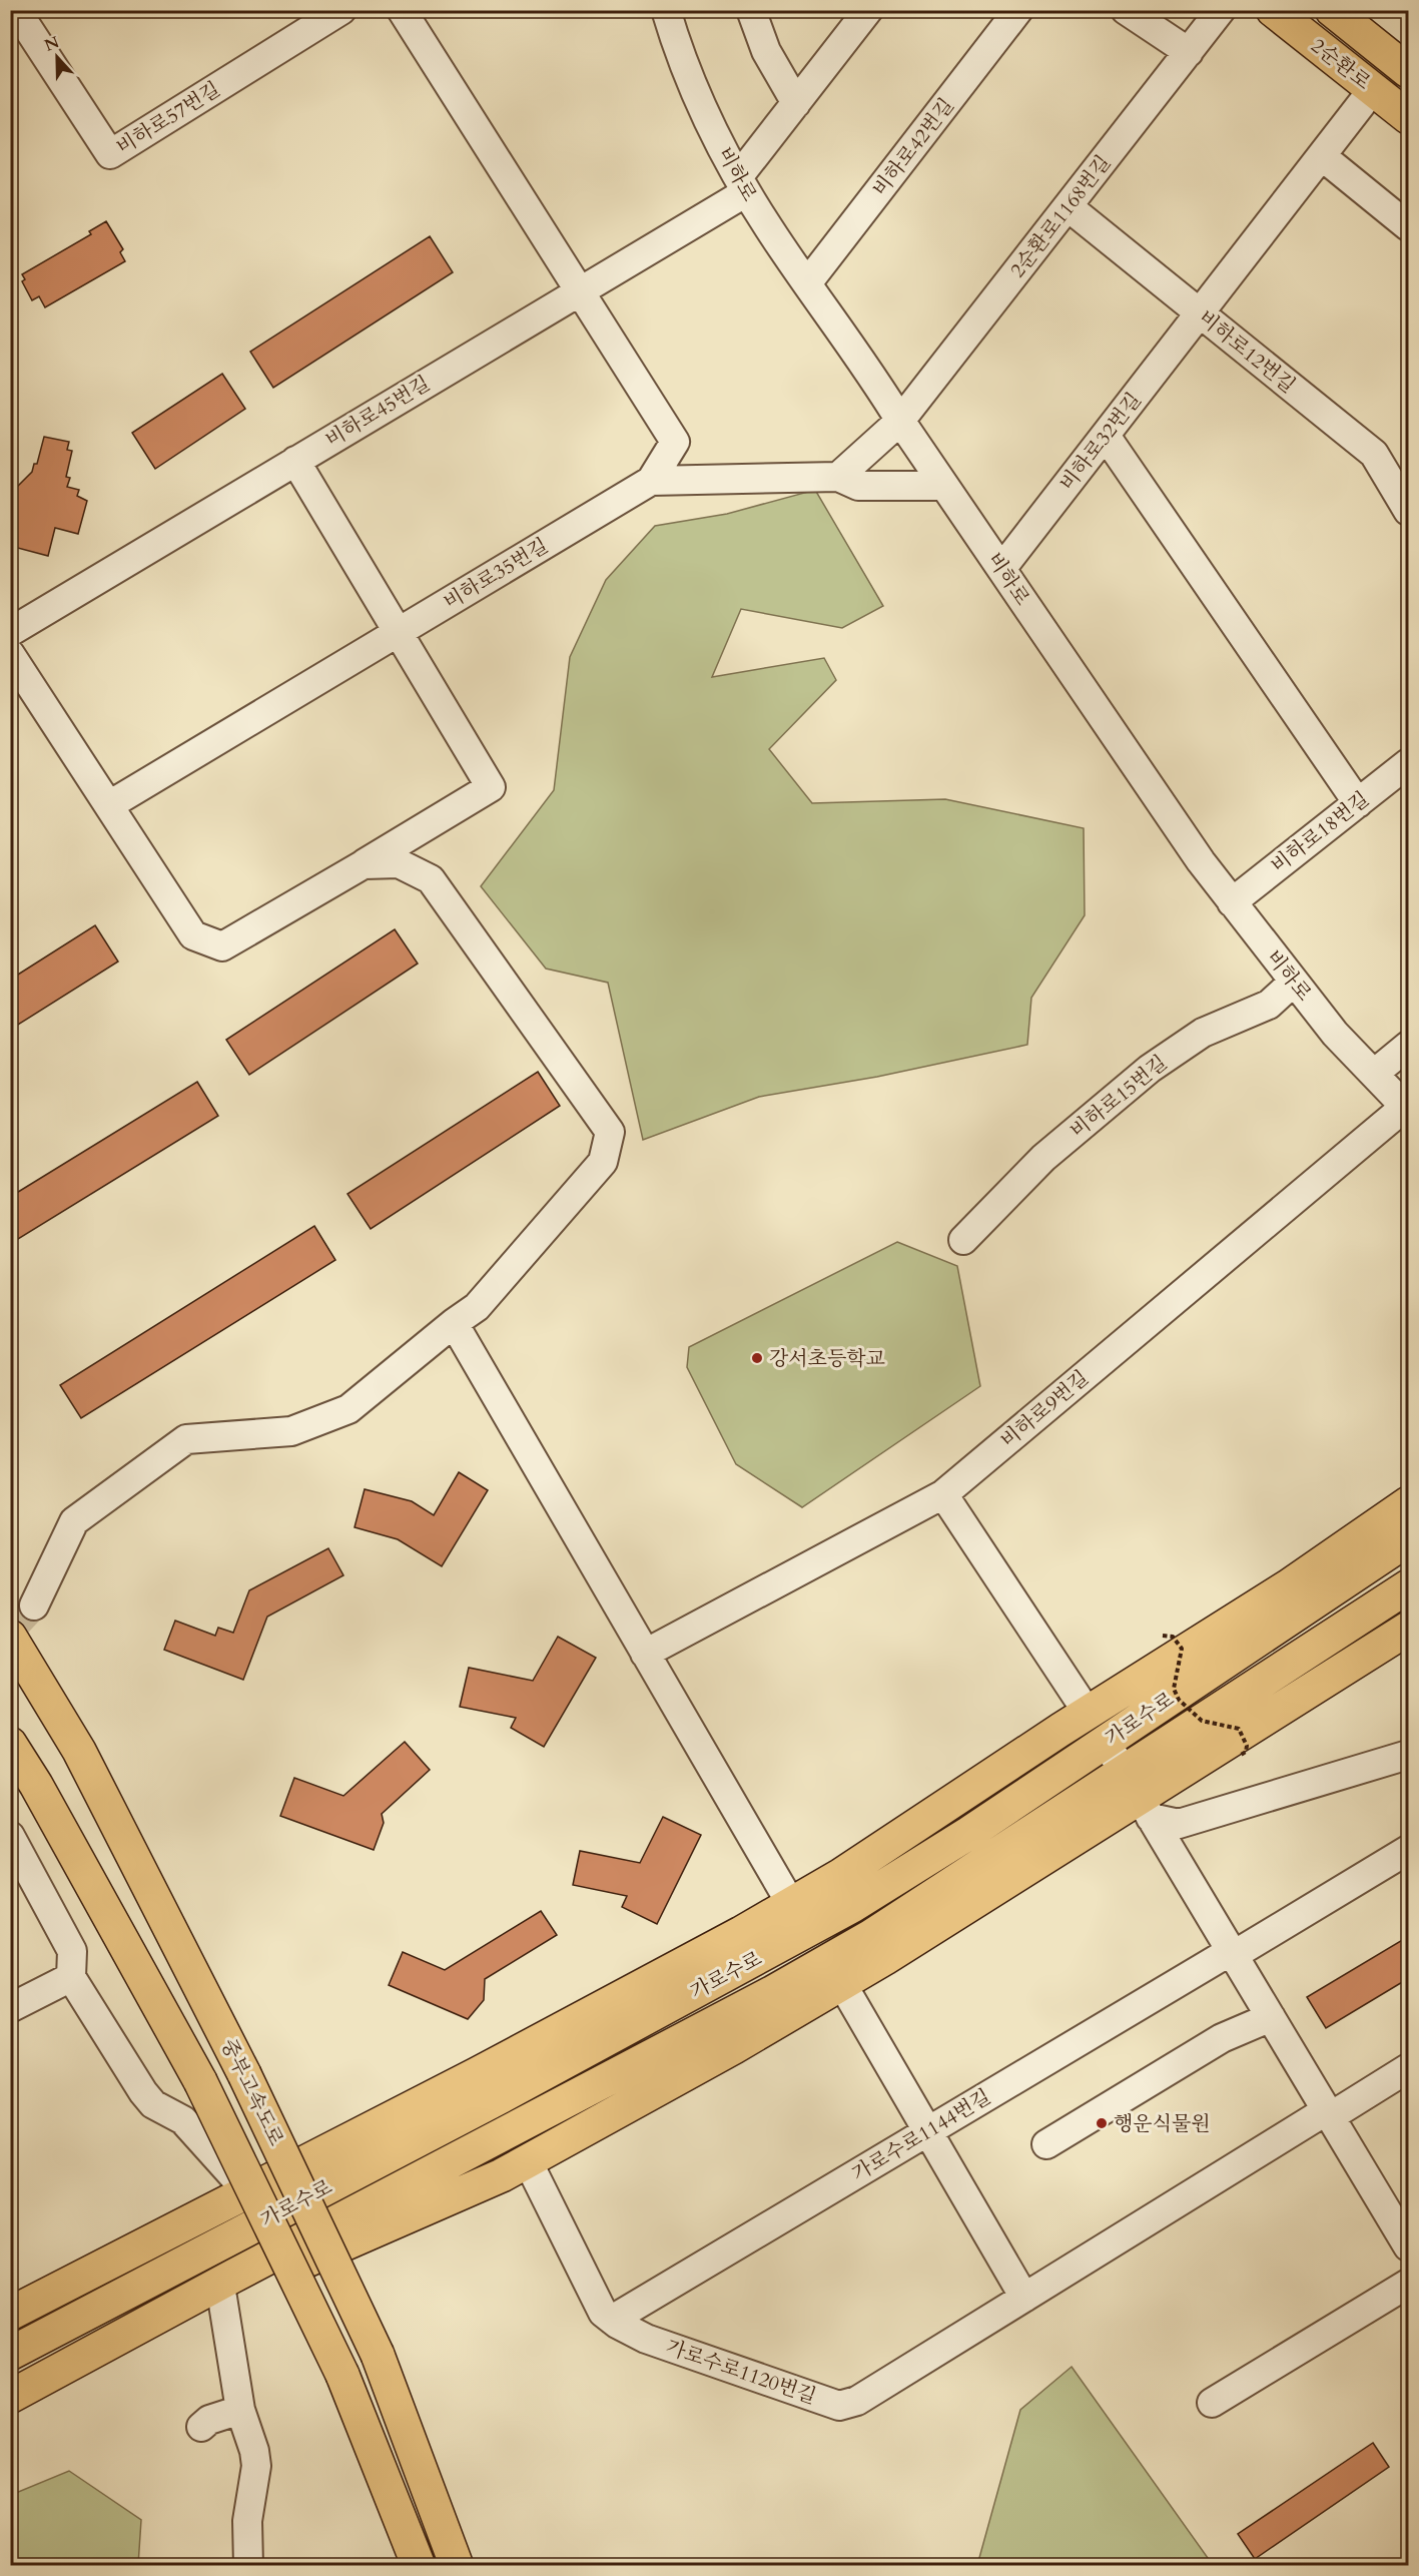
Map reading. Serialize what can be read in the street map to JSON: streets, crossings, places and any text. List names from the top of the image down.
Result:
{
  "streets": {
    "main road": ["2순환로", "가로수로", "중부고속도로"],
    "street": [
      "비하로57번길",
      "비하로42번길",
      "비하로",
      "2순환로1168번길",
      "비하로12번길",
      "비하로45번길",
      "비하로32번길",
      "비하로35번길",
      "비하로18번길",
      "비하로15번길",
      "비하로9번길",
      "가로수로1144번길",
      "가로수로1120번길"
    ]
  },
  "crossings": [
    ["2순환로", "비하로32번길"],
    ["비하로42번길", "비하로"],
    ["비하로", "2순환로1168번길"],
    ["비하로", "비하로45번길"],
    ["비하로", "비하로32번길"],
    ["비하로", "비하로35번길"],
    ["비하로", "비하로18번길"],
    ["비하로", "비하로15번길"],
    ["비하로", "비하로9번길"],
    ["2순환로1168번길", "비하로12번길"],
    ["비하로12번길", "비하로32번길"],
    ["가로수로1144번길", "가로수로1120번길"]
  ],
  "places": ["강서초등학교", "행운식물원"],
  "north": "top"
}
